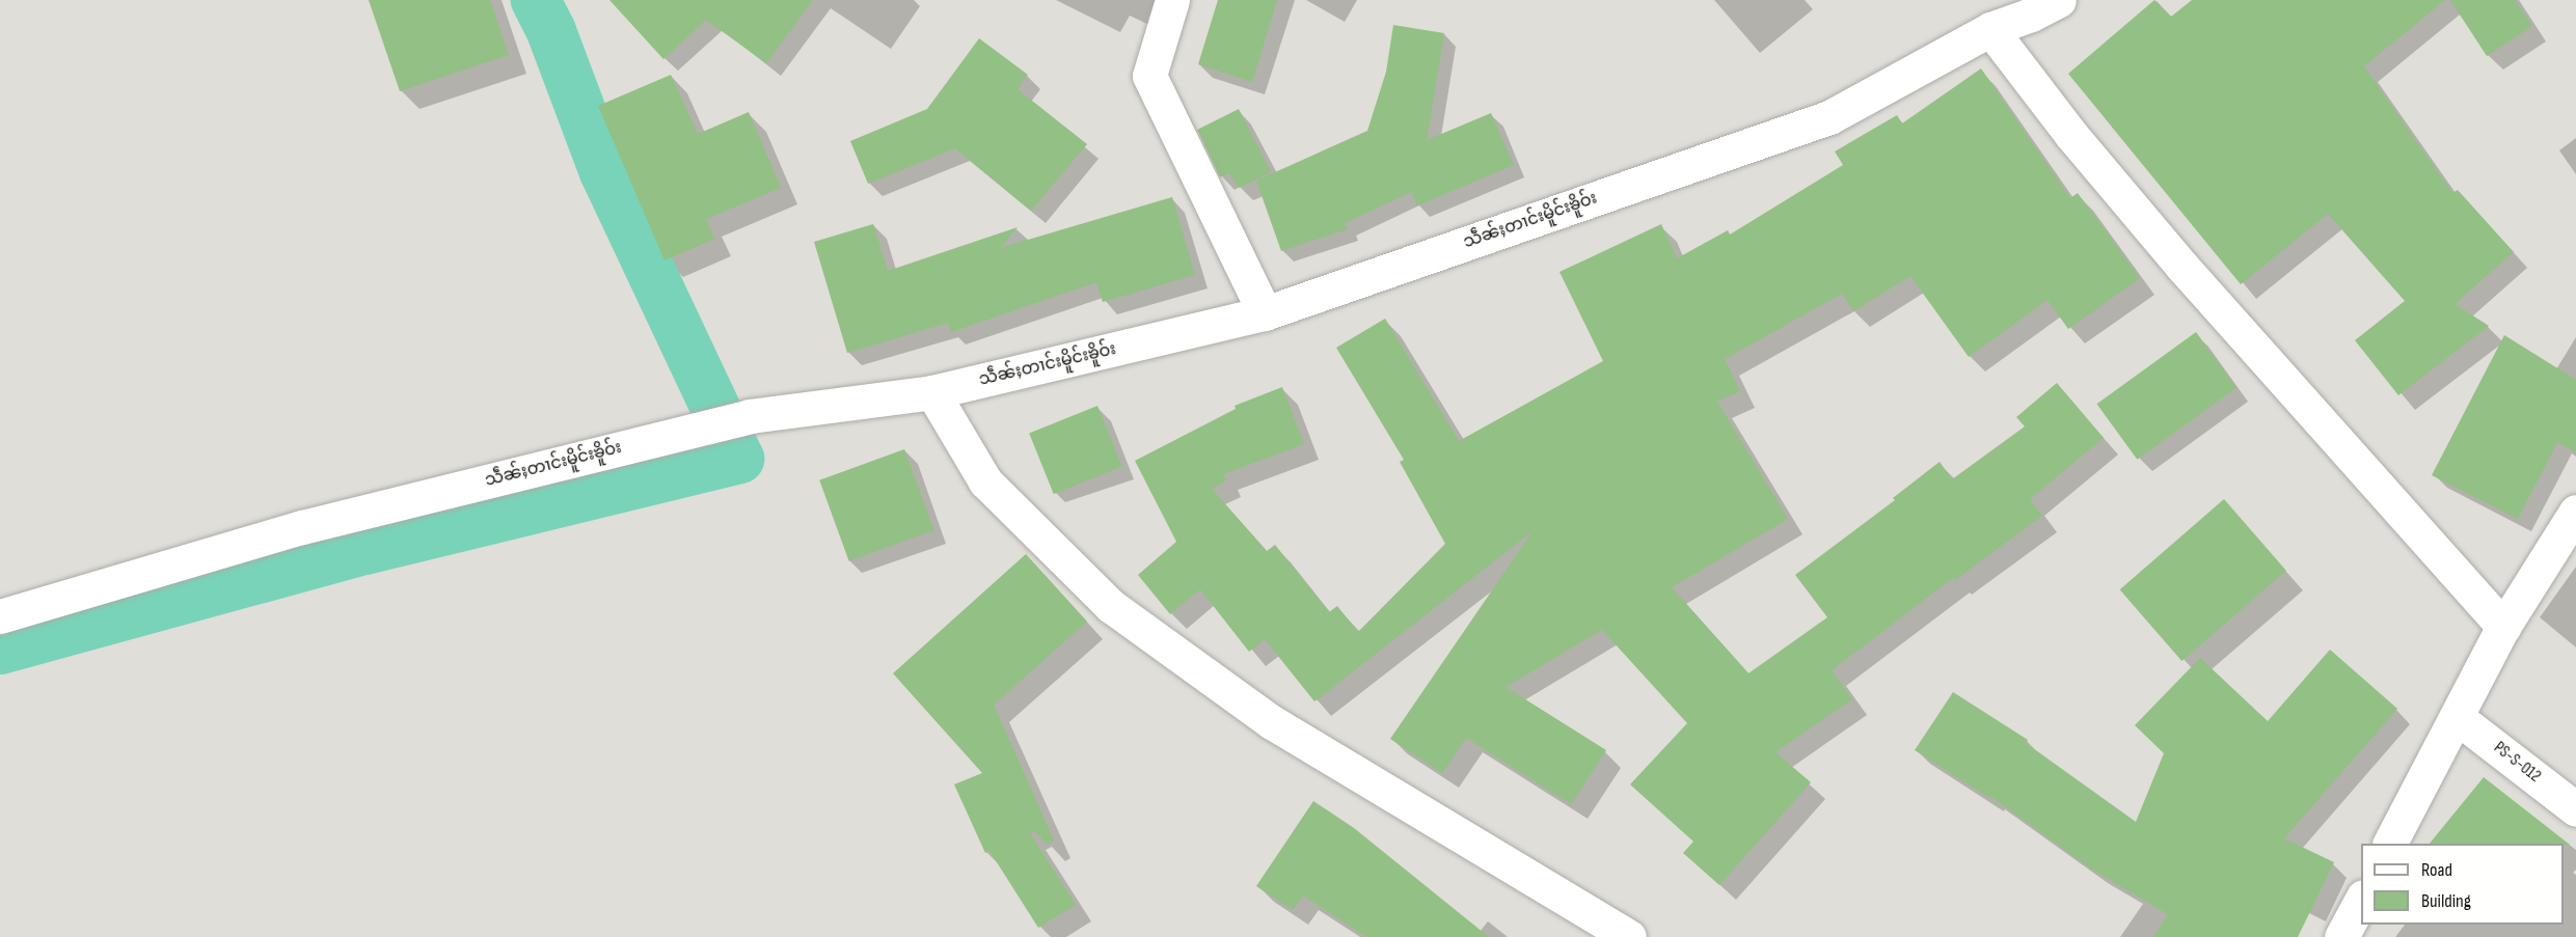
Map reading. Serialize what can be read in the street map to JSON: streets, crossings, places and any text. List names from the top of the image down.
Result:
{
  "streets": {
    "street": ["သဵၼ်ႈတၢင်းမိူင်းၶိူဝ်း", "PS-S-012"]
  },
  "legend": ["Road", "Building"]
}
